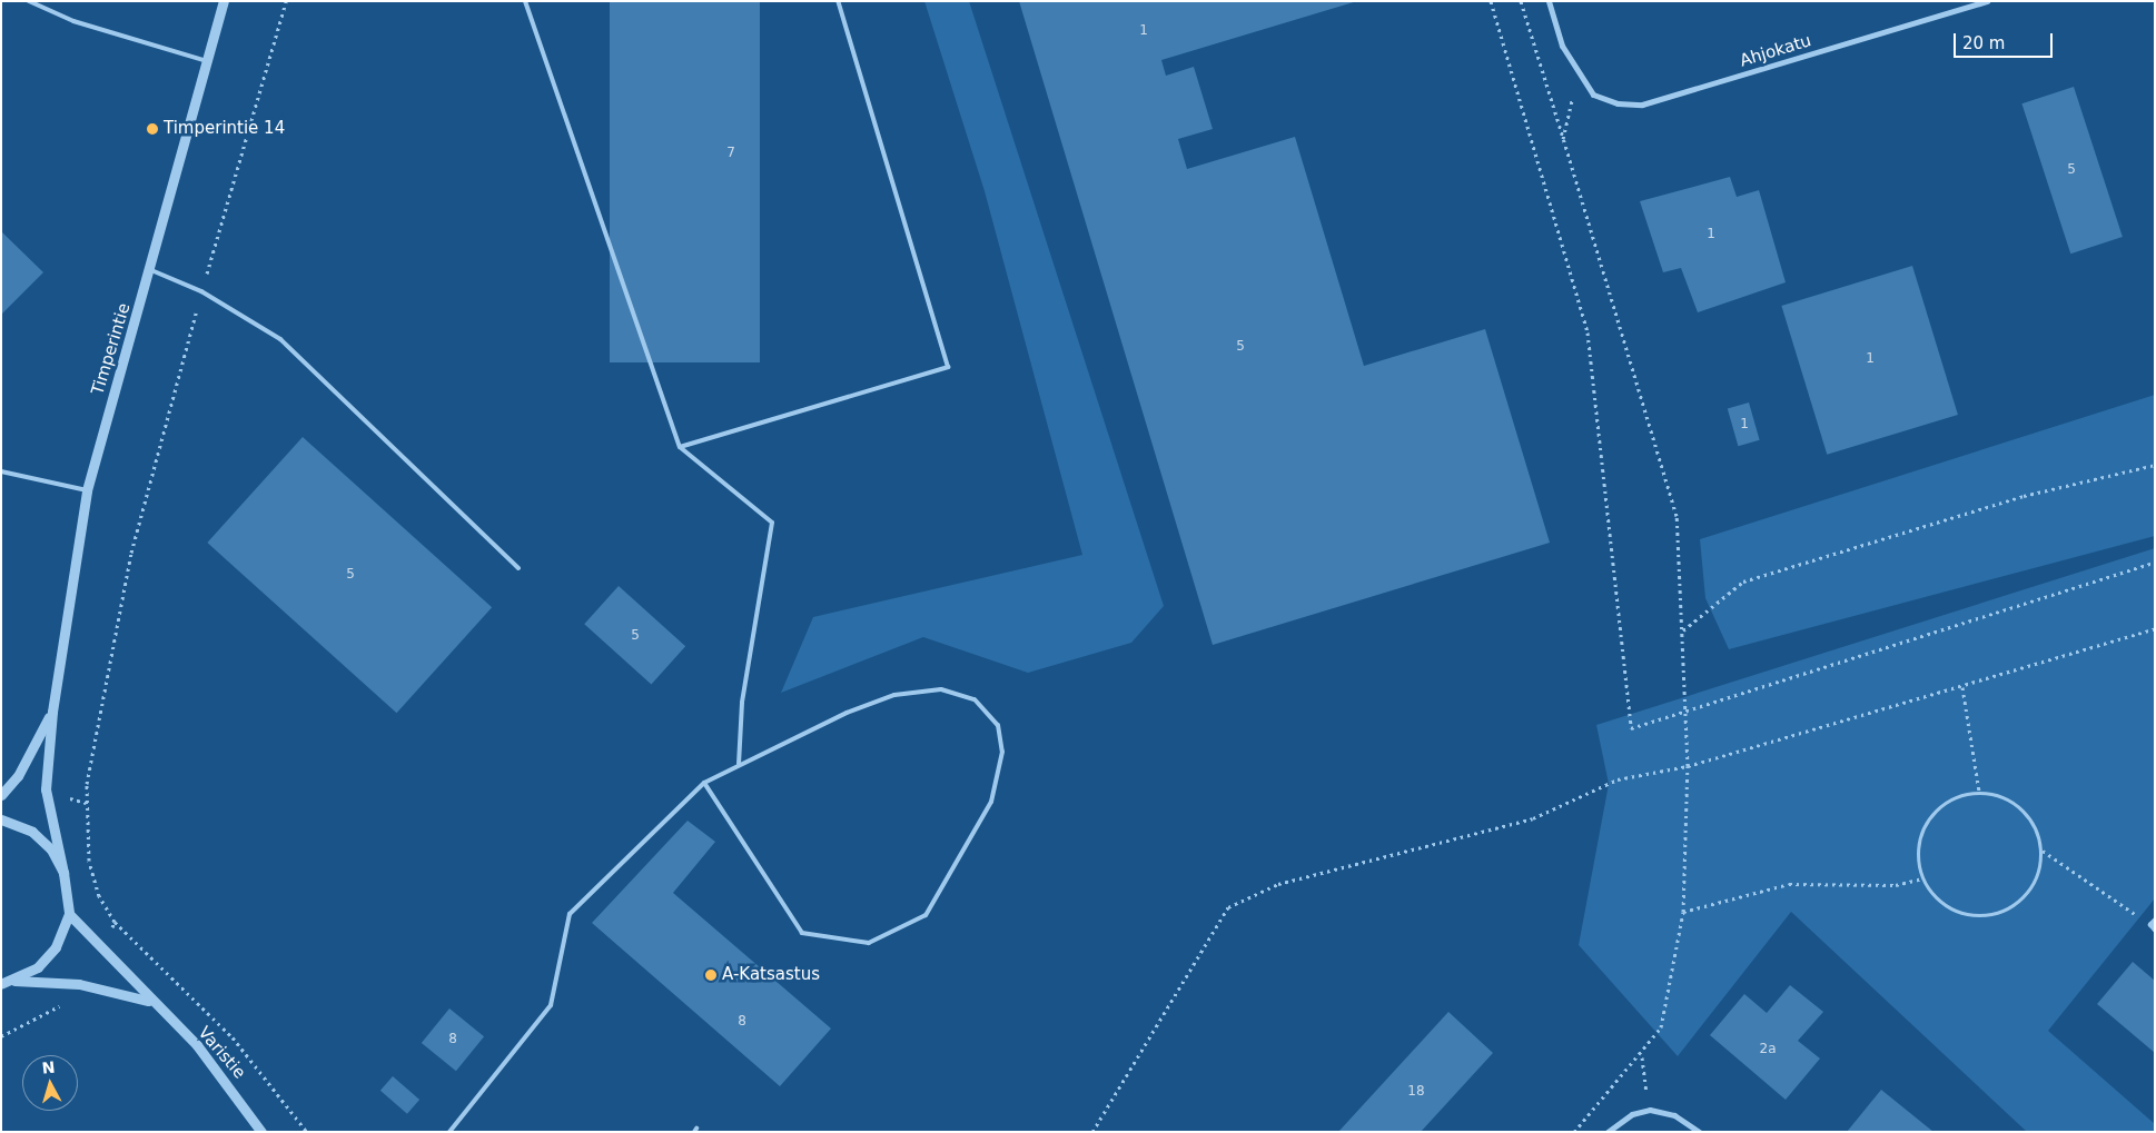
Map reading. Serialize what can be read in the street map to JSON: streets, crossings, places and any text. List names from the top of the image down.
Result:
{
  "streets": {
    "street": ["Ahjokatu", "Timperintie", "Varistie"]
  },
  "crossings": [
    ["Timperintie", "Varistie"]
  ],
  "places": ["Timperintie 14", "A-Katsastus"],
  "house_numbers": [
    "1",
    "7",
    "5",
    "1",
    "5",
    "1",
    "1",
    "5",
    "5",
    "8",
    "8",
    "2a",
    "18"
  ],
  "scale_bar": "20 m",
  "north": "top"
}
